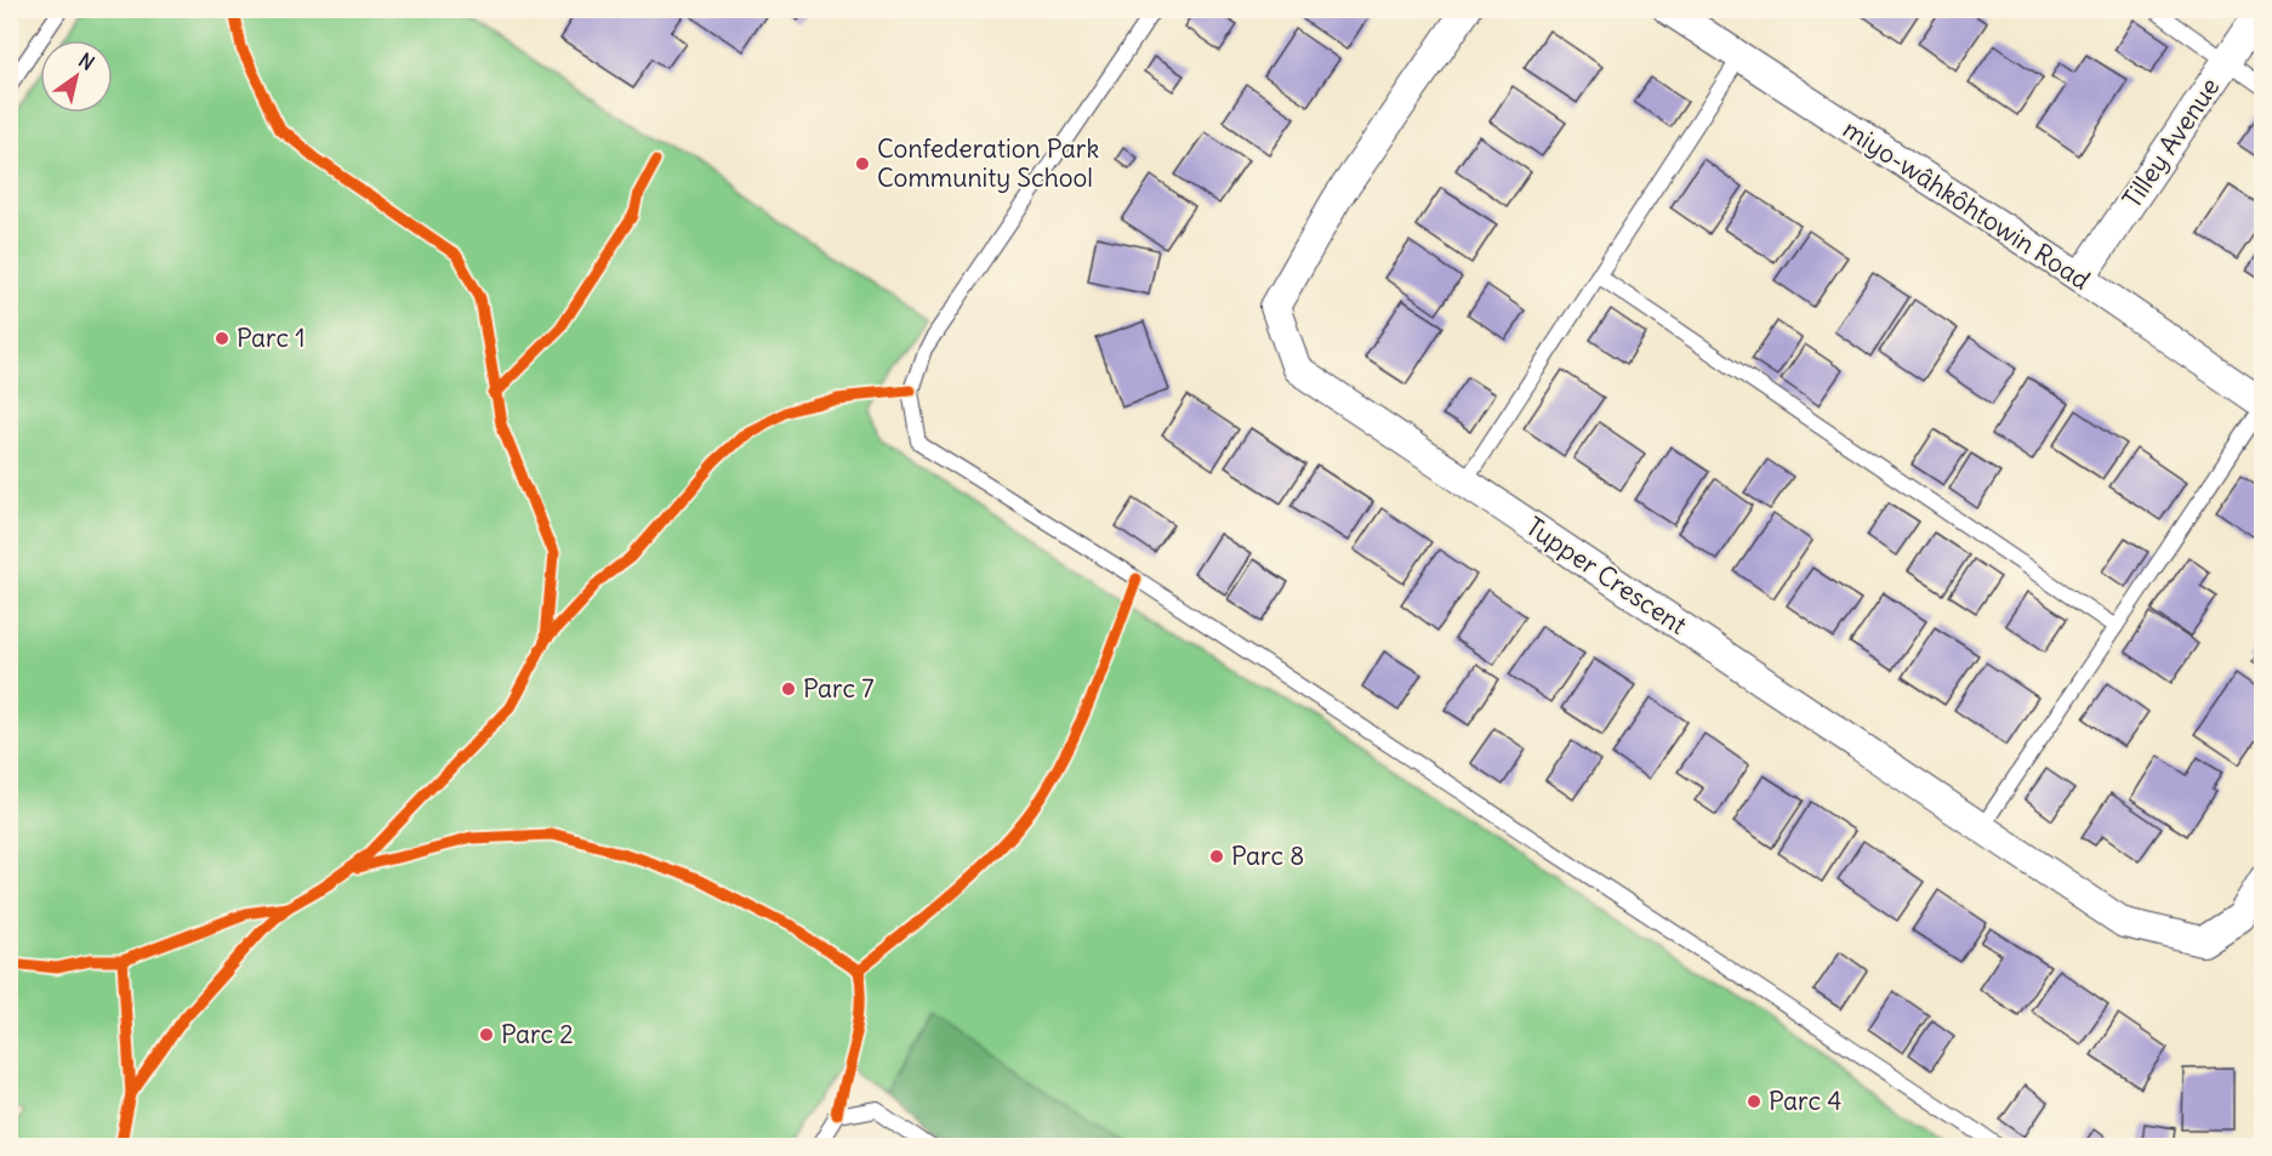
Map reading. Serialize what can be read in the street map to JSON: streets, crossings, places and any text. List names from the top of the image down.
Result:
{
  "streets": {
    "street": ["Tilley Avenue", "miyo-wâhkôhtowin Road", "Tupper Crescent"]
  },
  "crossings": [
    ["Tilley Avenue", "miyo-wâhkôhtowin Road"]
  ],
  "places": [
    "Confederation Park Community School",
    "Parc 1",
    "Parc 7",
    "Parc 8",
    "Parc 2",
    "Parc 4"
  ],
  "north": "top right"
}
